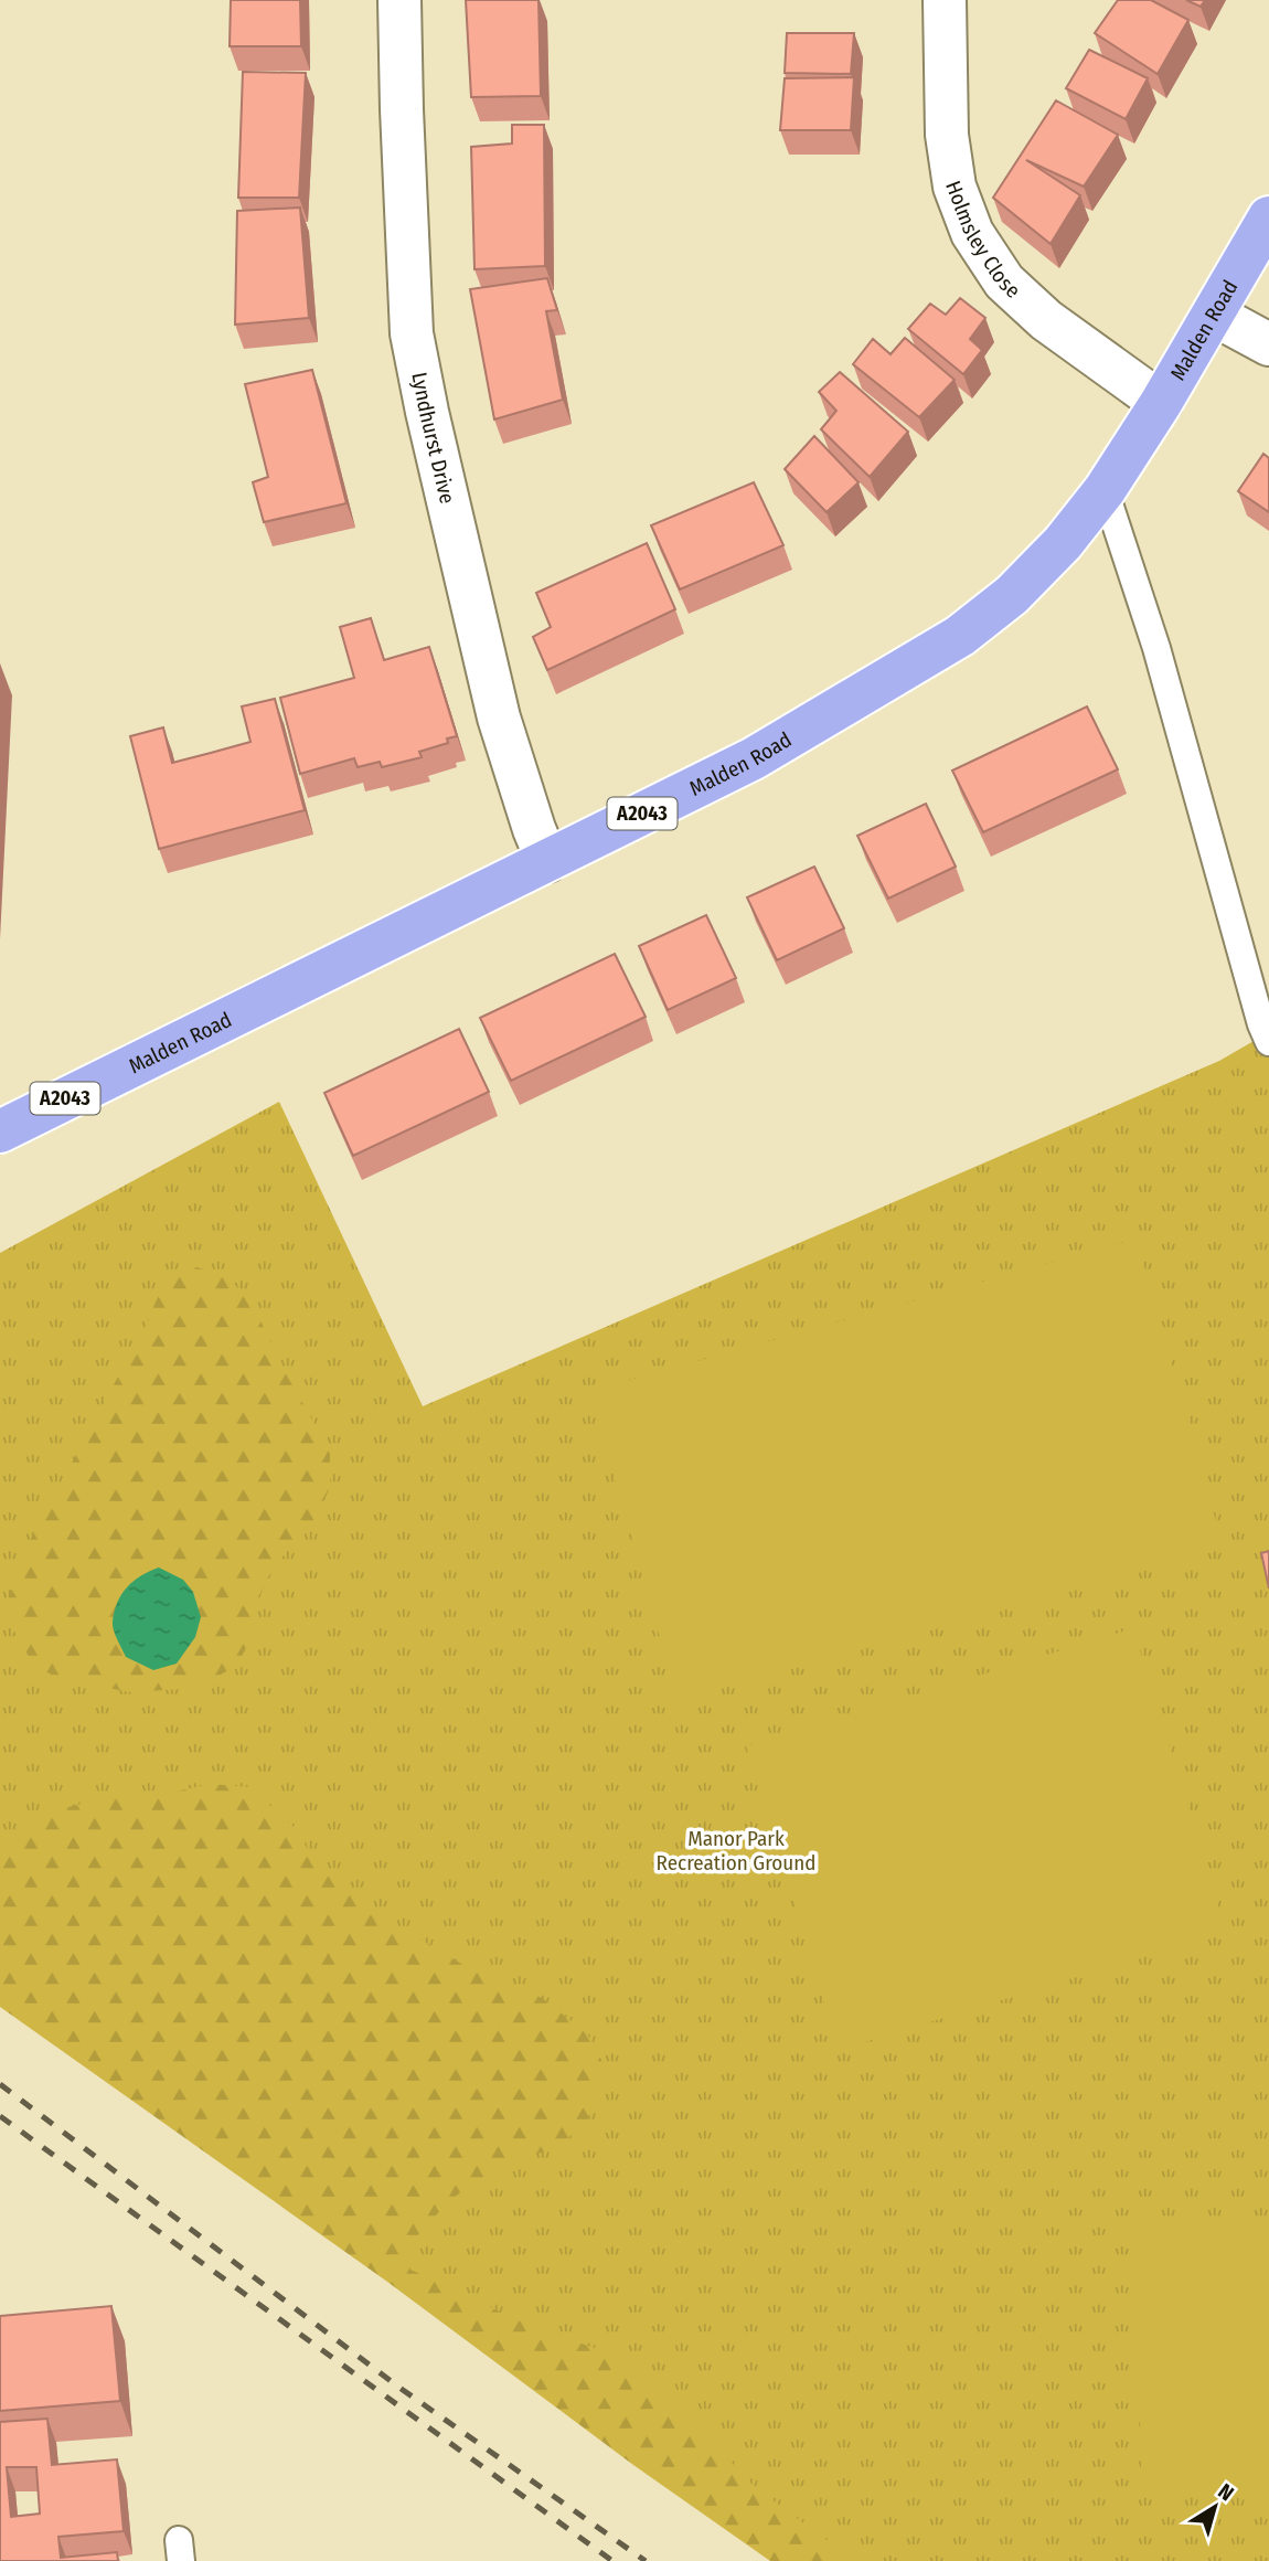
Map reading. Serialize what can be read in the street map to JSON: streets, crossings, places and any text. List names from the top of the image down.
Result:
{
  "streets": {
    "main road": ["Malden Road", "A2043"],
    "street": ["Holmsley Close", "Lyndhurst Drive"]
  },
  "crossings": [
    ["Holmsley Close", "Malden Road"],
    ["Malden Road", "Lyndhurst Drive"]
  ],
  "parks": ["Manor Park Recreation Ground"],
  "north": "top right"
}
